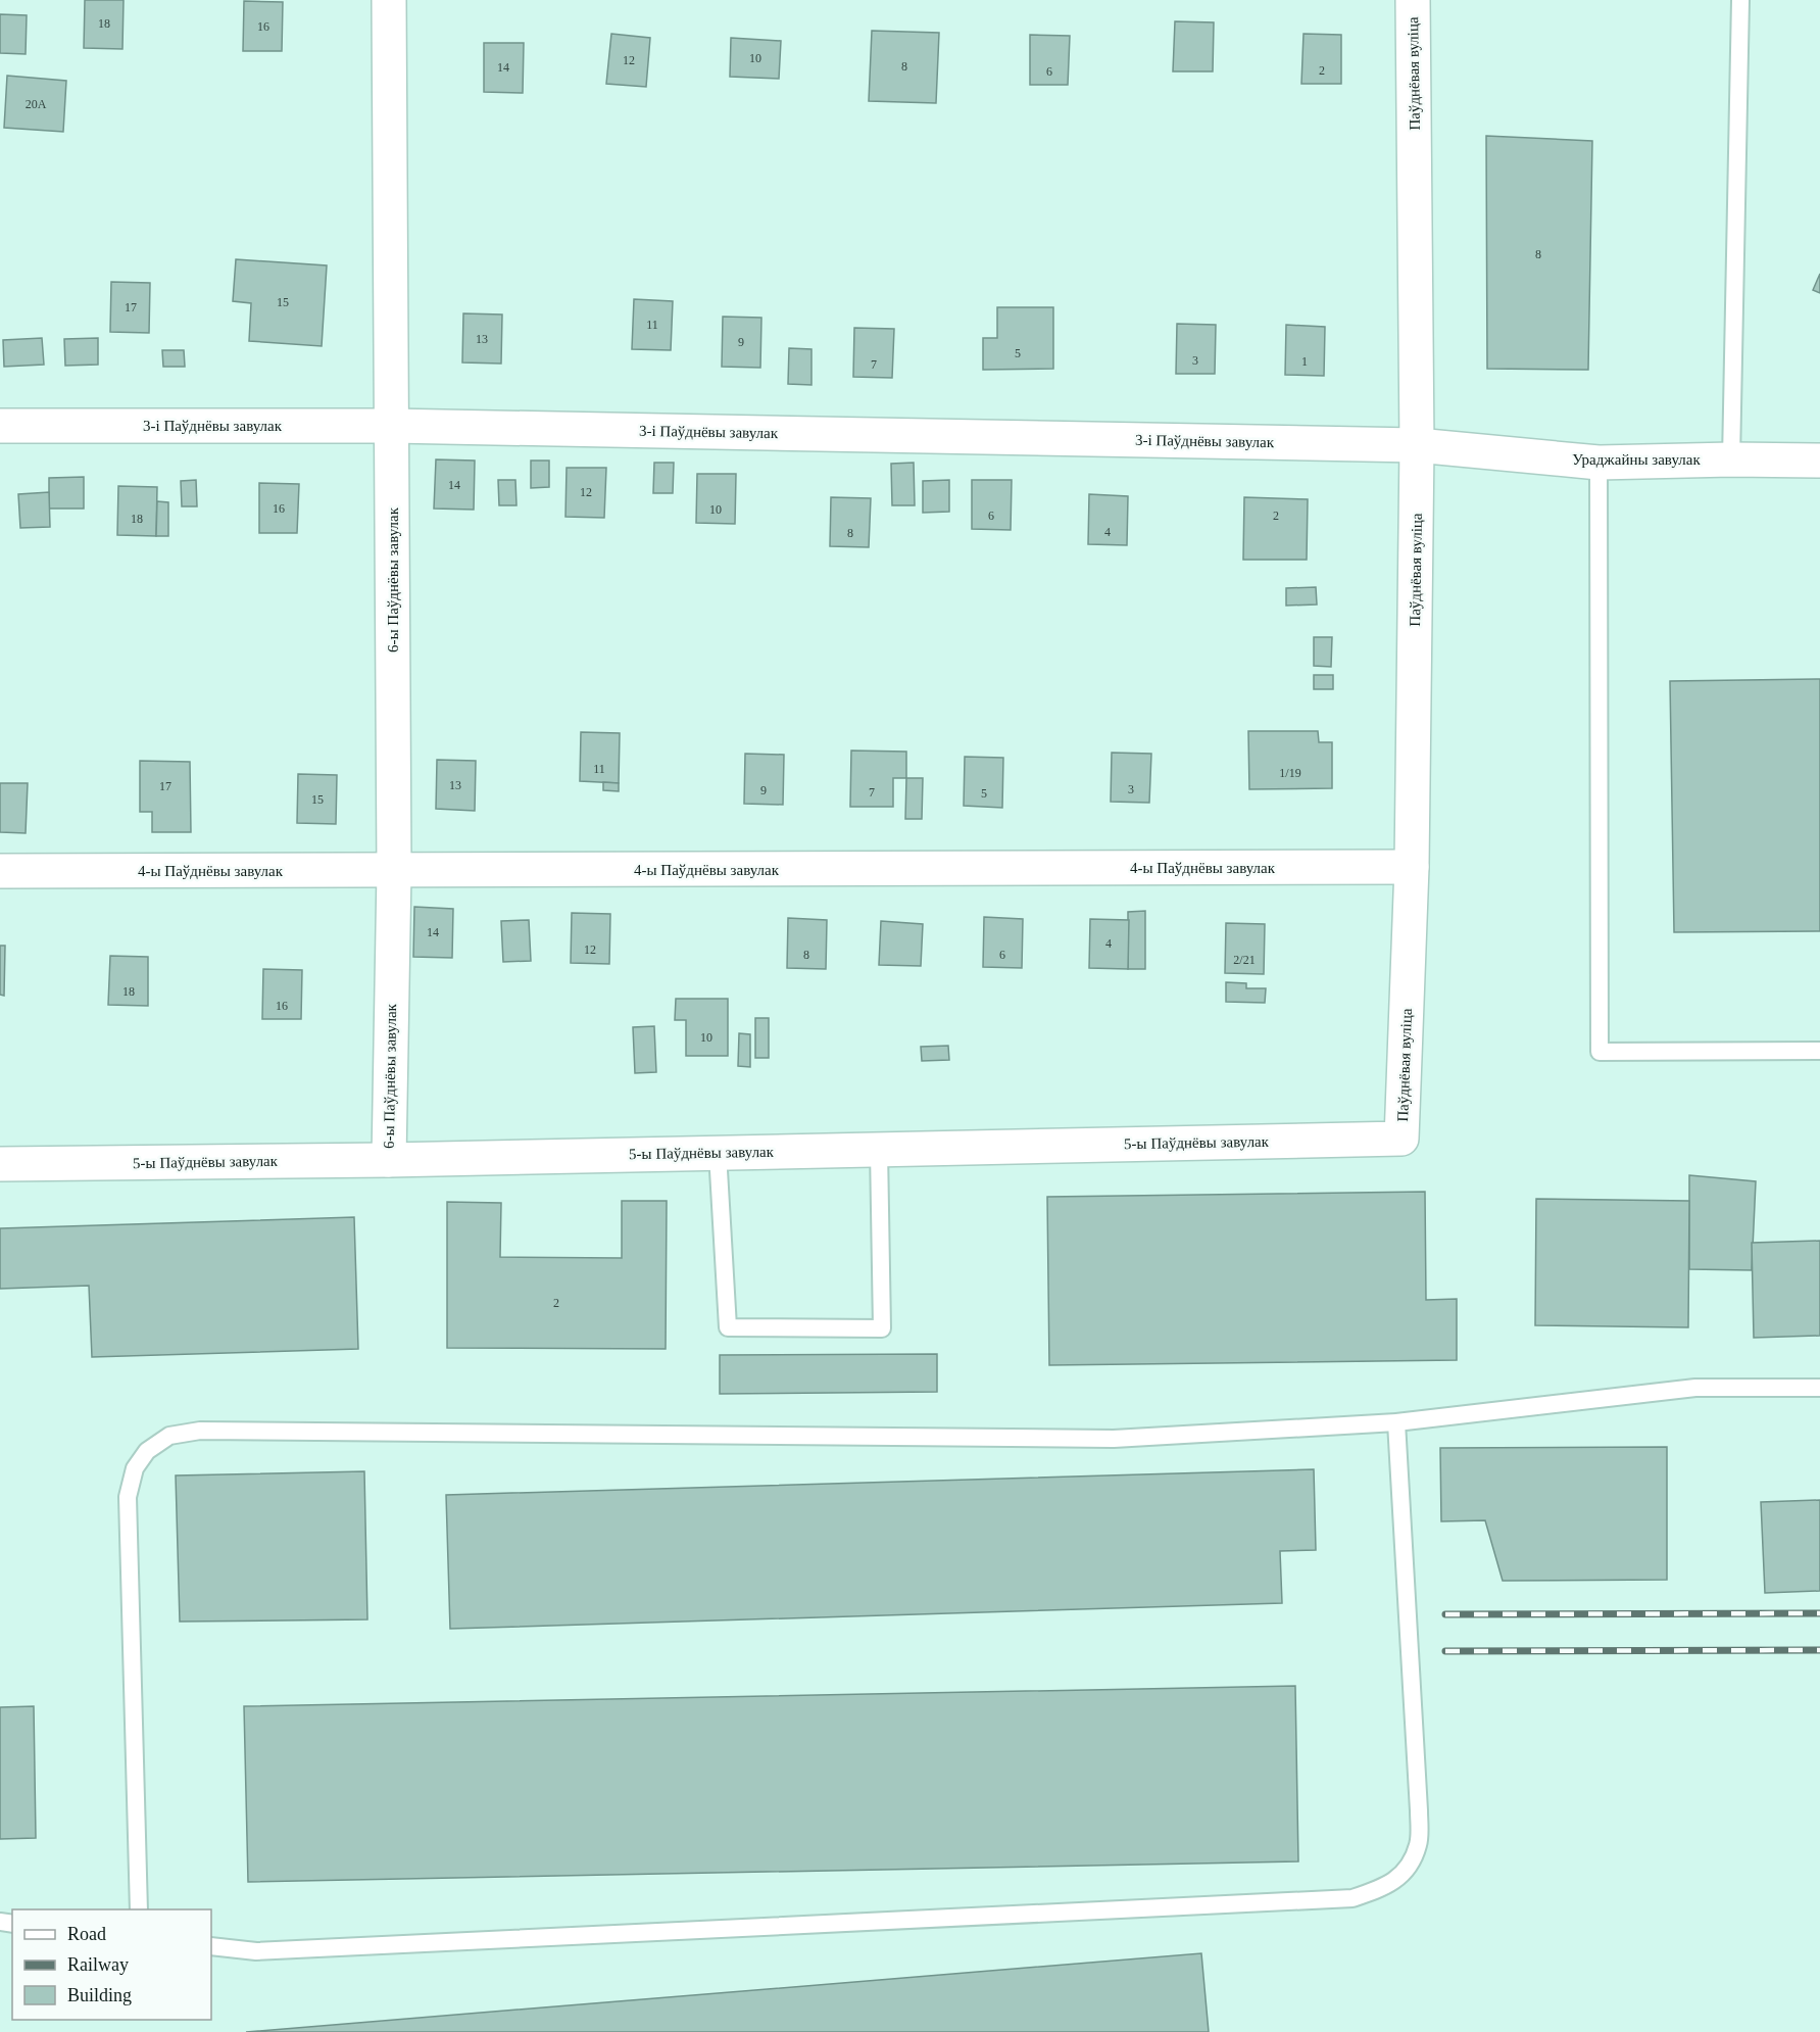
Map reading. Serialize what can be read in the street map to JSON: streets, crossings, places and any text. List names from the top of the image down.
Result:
{
  "streets": {
    "street": [
      "Паўднёвая вуліца",
      "3-і Паўднёвы завулак",
      "Ураджайны завулак",
      "6-ы Паўднёвы завулак",
      "4-ы Паўднёвы завулак",
      "5-ы Паўднёвы завулак"
    ]
  },
  "crossings": [
    ["Паўднёвая вуліца", "3-і Паўднёвы завулак"],
    ["Паўднёвая вуліца", "Ураджайны завулак"],
    ["Паўднёвая вуліца", "4-ы Паўднёвы завулак"],
    ["Паўднёвая вуліца", "5-ы Паўднёвы завулак"],
    ["3-і Паўднёвы завулак", "Ураджайны завулак"],
    ["3-і Паўднёвы завулак", "6-ы Паўднёвы завулак"],
    ["6-ы Паўднёвы завулак", "4-ы Паўднёвы завулак"],
    ["6-ы Паўднёвы завулак", "5-ы Паўднёвы завулак"]
  ],
  "house_numbers": [
    "18",
    "16",
    "10",
    "12",
    "8",
    "14",
    "2",
    "6",
    "20А",
    "8",
    "15",
    "17",
    "11",
    "13",
    "9",
    "5",
    "3",
    "1",
    "7",
    "14",
    "12",
    "16",
    "10",
    "6",
    "2",
    "18",
    "4",
    "8",
    "11",
    "1/19",
    "13",
    "17",
    "3",
    "9",
    "7",
    "5",
    "15",
    "14",
    "4",
    "12",
    "8",
    "6",
    "2/21",
    "18",
    "16",
    "10",
    "2"
  ],
  "legend": ["Road", "Railway", "Building"]
}
